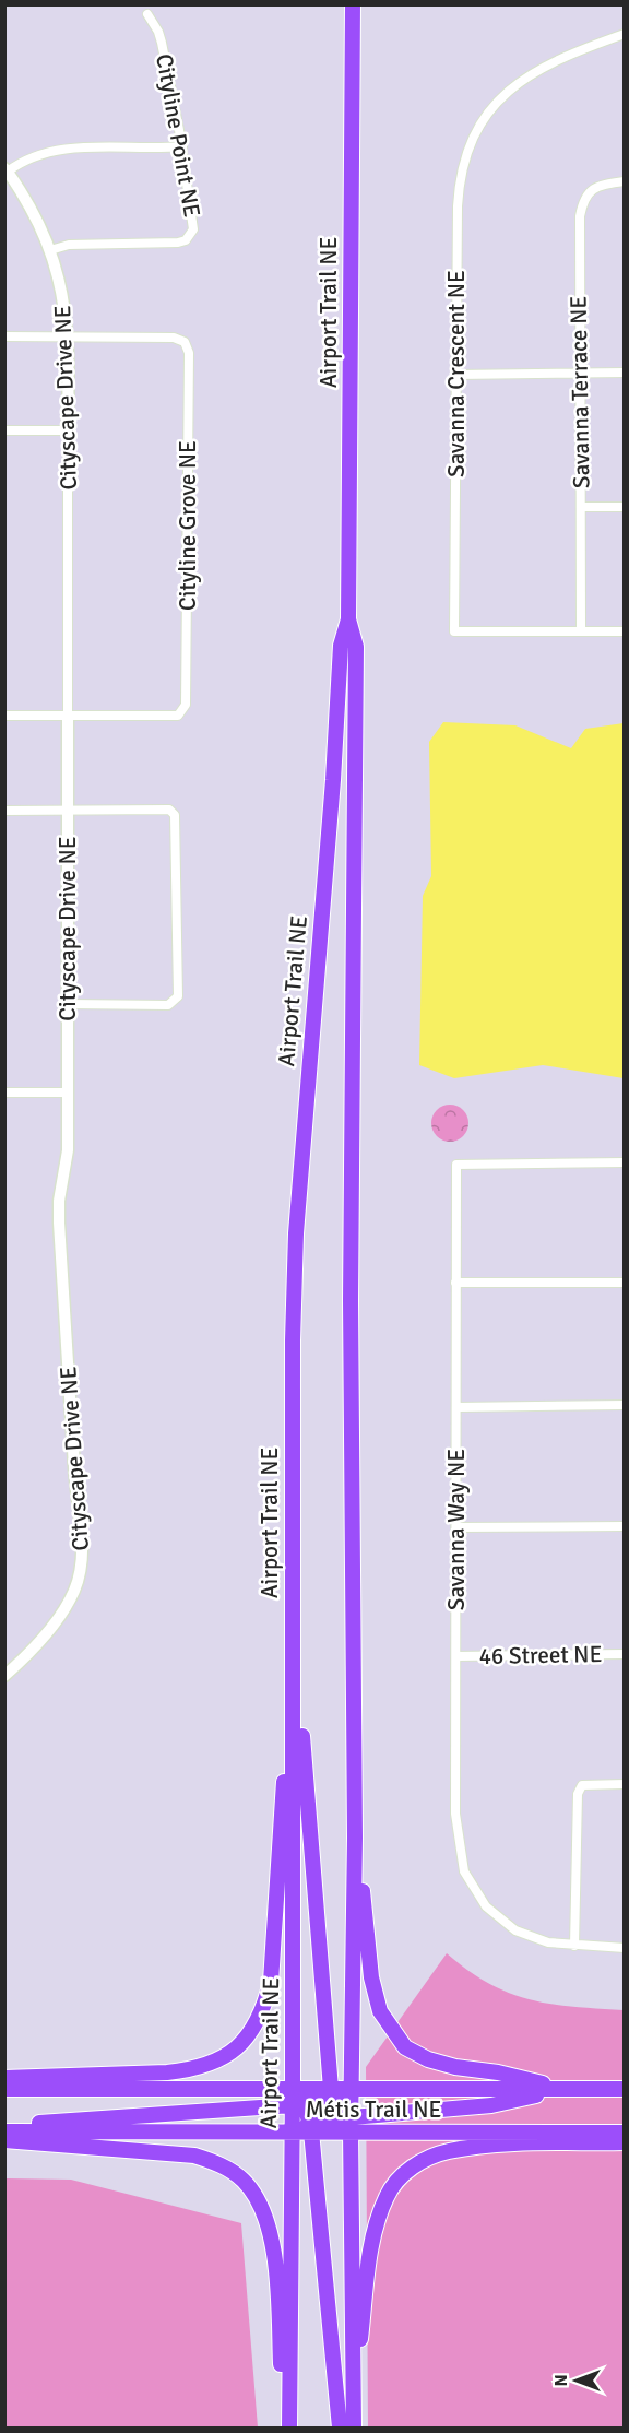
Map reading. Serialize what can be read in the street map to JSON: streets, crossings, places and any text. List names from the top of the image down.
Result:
{
  "streets": {
    "main road": ["Airport Trail NE", "Métis Trail NE"],
    "street": [
      "Cityline Point NE",
      "Savanna Crescent NE",
      "Savanna Terrace NE",
      "Cityscape Drive NE",
      "Cityline Grove NE",
      "Savanna Way NE",
      "46 Street NE"
    ]
  },
  "crossings": [
    ["Cityline Point NE", "Cityscape Drive NE"],
    ["Airport Trail NE", "Métis Trail NE"],
    ["Savanna Crescent NE", "Savanna Terrace NE"],
    ["Cityscape Drive NE", "Cityline Grove NE"],
    ["Savanna Way NE", "46 Street NE"]
  ],
  "north": "left"
}
